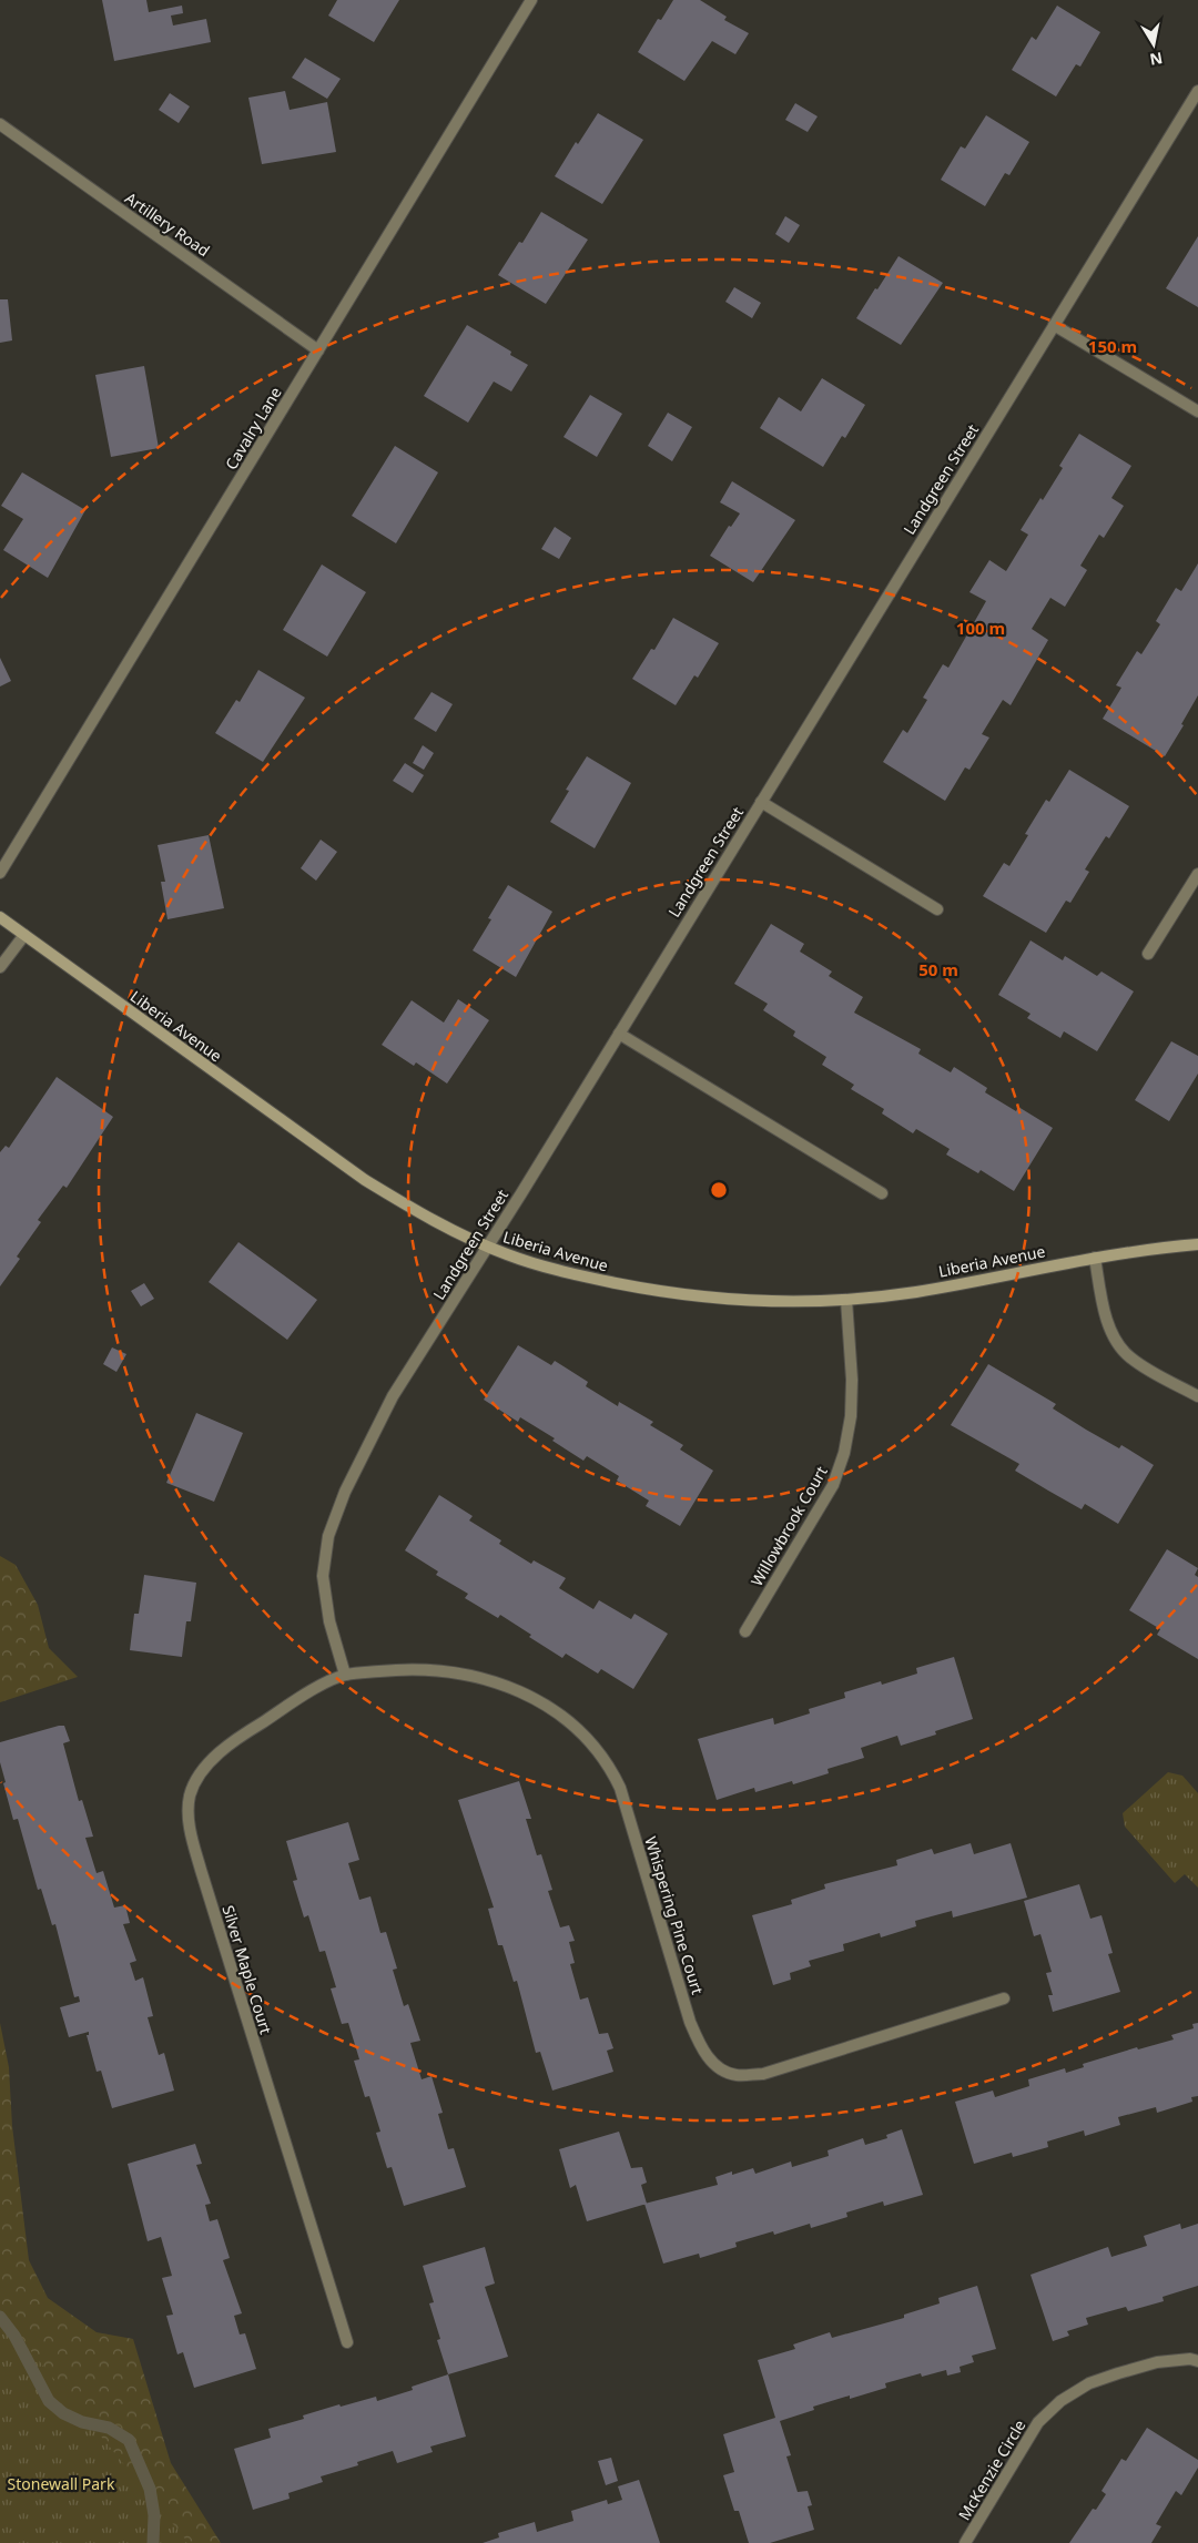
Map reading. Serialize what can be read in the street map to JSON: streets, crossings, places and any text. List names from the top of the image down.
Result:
{
  "streets": {
    "main road": ["Liberia Avenue"],
    "street": [
      "Artillery Road",
      "Cavalry Lane",
      "Landgreen Street",
      "Willowbrook Court",
      "Whispering Pine Court",
      "Silver Maple Court",
      "McKenzie Circle"
    ]
  },
  "crossings": [
    ["Artillery Road", "Cavalry Lane"],
    ["Landgreen Street", "Liberia Avenue"],
    ["Landgreen Street", "Whispering Pine Court"],
    ["Landgreen Street", "Silver Maple Court"],
    ["Liberia Avenue", "Willowbrook Court"],
    ["Whispering Pine Court", "Silver Maple Court"]
  ],
  "parks": ["Stonewall Park"],
  "north": "bottom",
  "rings": ["150 m", "100 m", "50 m"]
}
